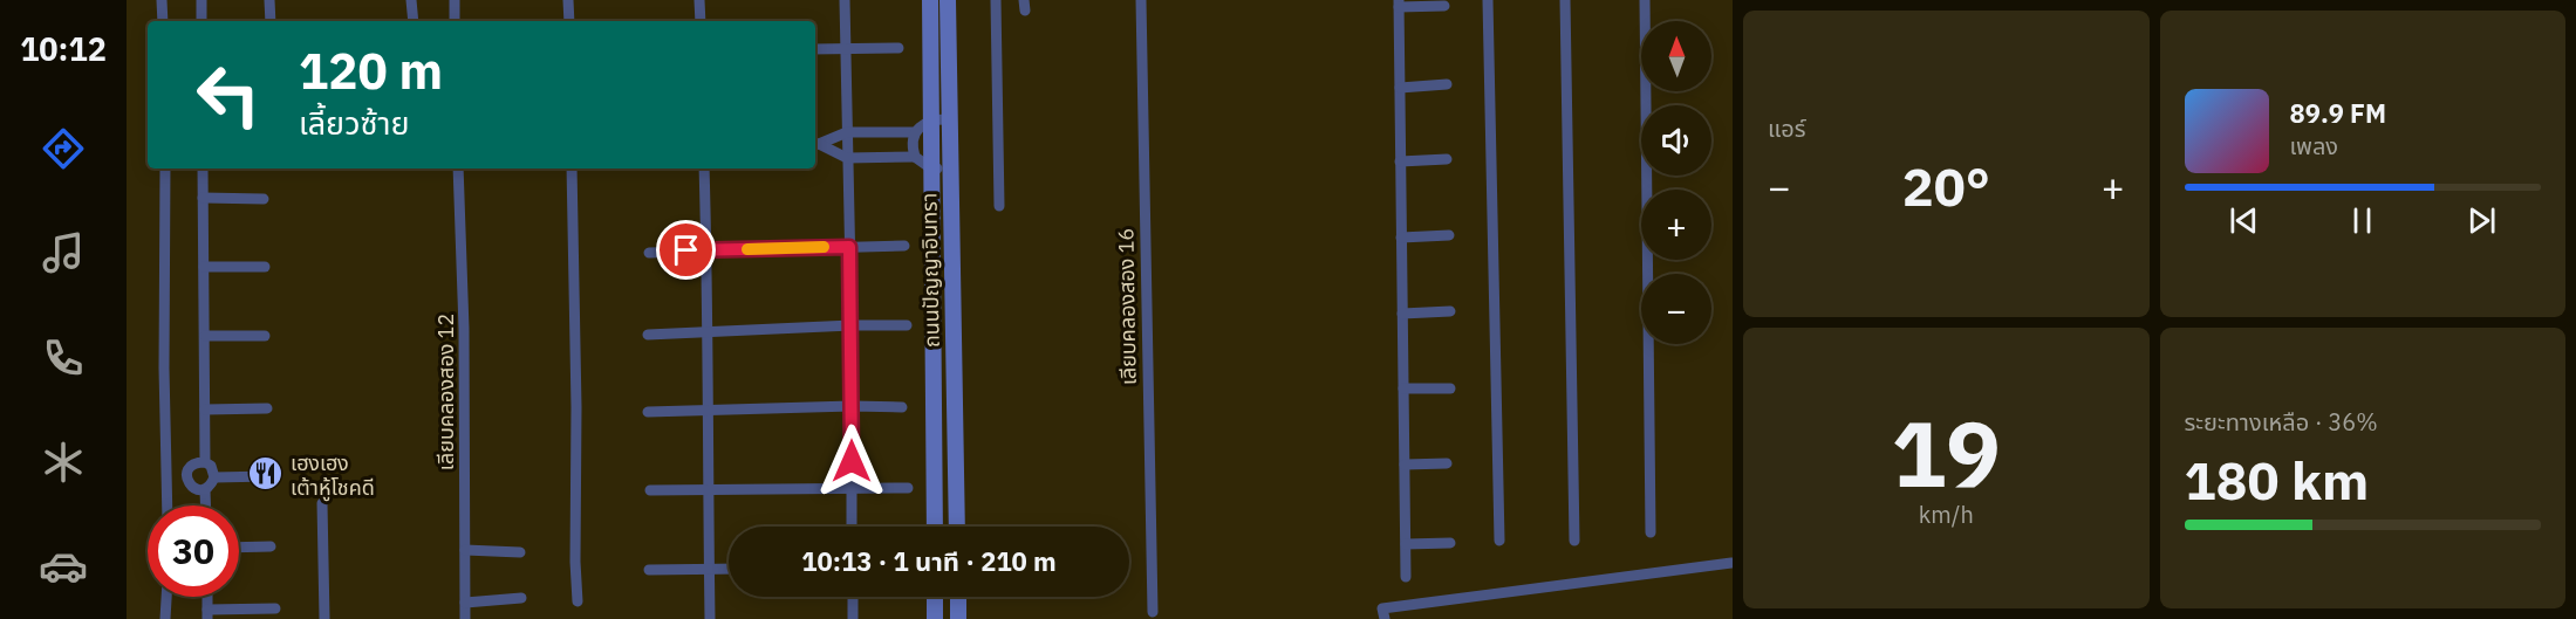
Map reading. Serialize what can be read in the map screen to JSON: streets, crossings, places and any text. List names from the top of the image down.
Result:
{
  "streets": {
    "street": ["ถนนปัญญาอินทรา", "เลียบคลองสอง 16", "เลียบคลองสอง 12"]
  },
  "places": {
    "restaurant": ["เฮงเฮง เต้าหู้โชคดี"]
  },
  "north": "top",
  "page": {
    "tabs": "10:12",
    "tile": [
      "แอร์",
      ["19", "km/h"],
      ["ระยะทางเหลือ · 36%", "180 km"]
    ],
    "map_buttons": ["+", "−"],
    "turn": ["120 m", "เลี้ยวซ้าย"],
    "song": ["89.9 FM", "เพลง"],
    "heat": ["−", "20°", "+"],
    "limit": "30",
    "trip": "10:13 · 1 นาที · 210 m"
  }
}
